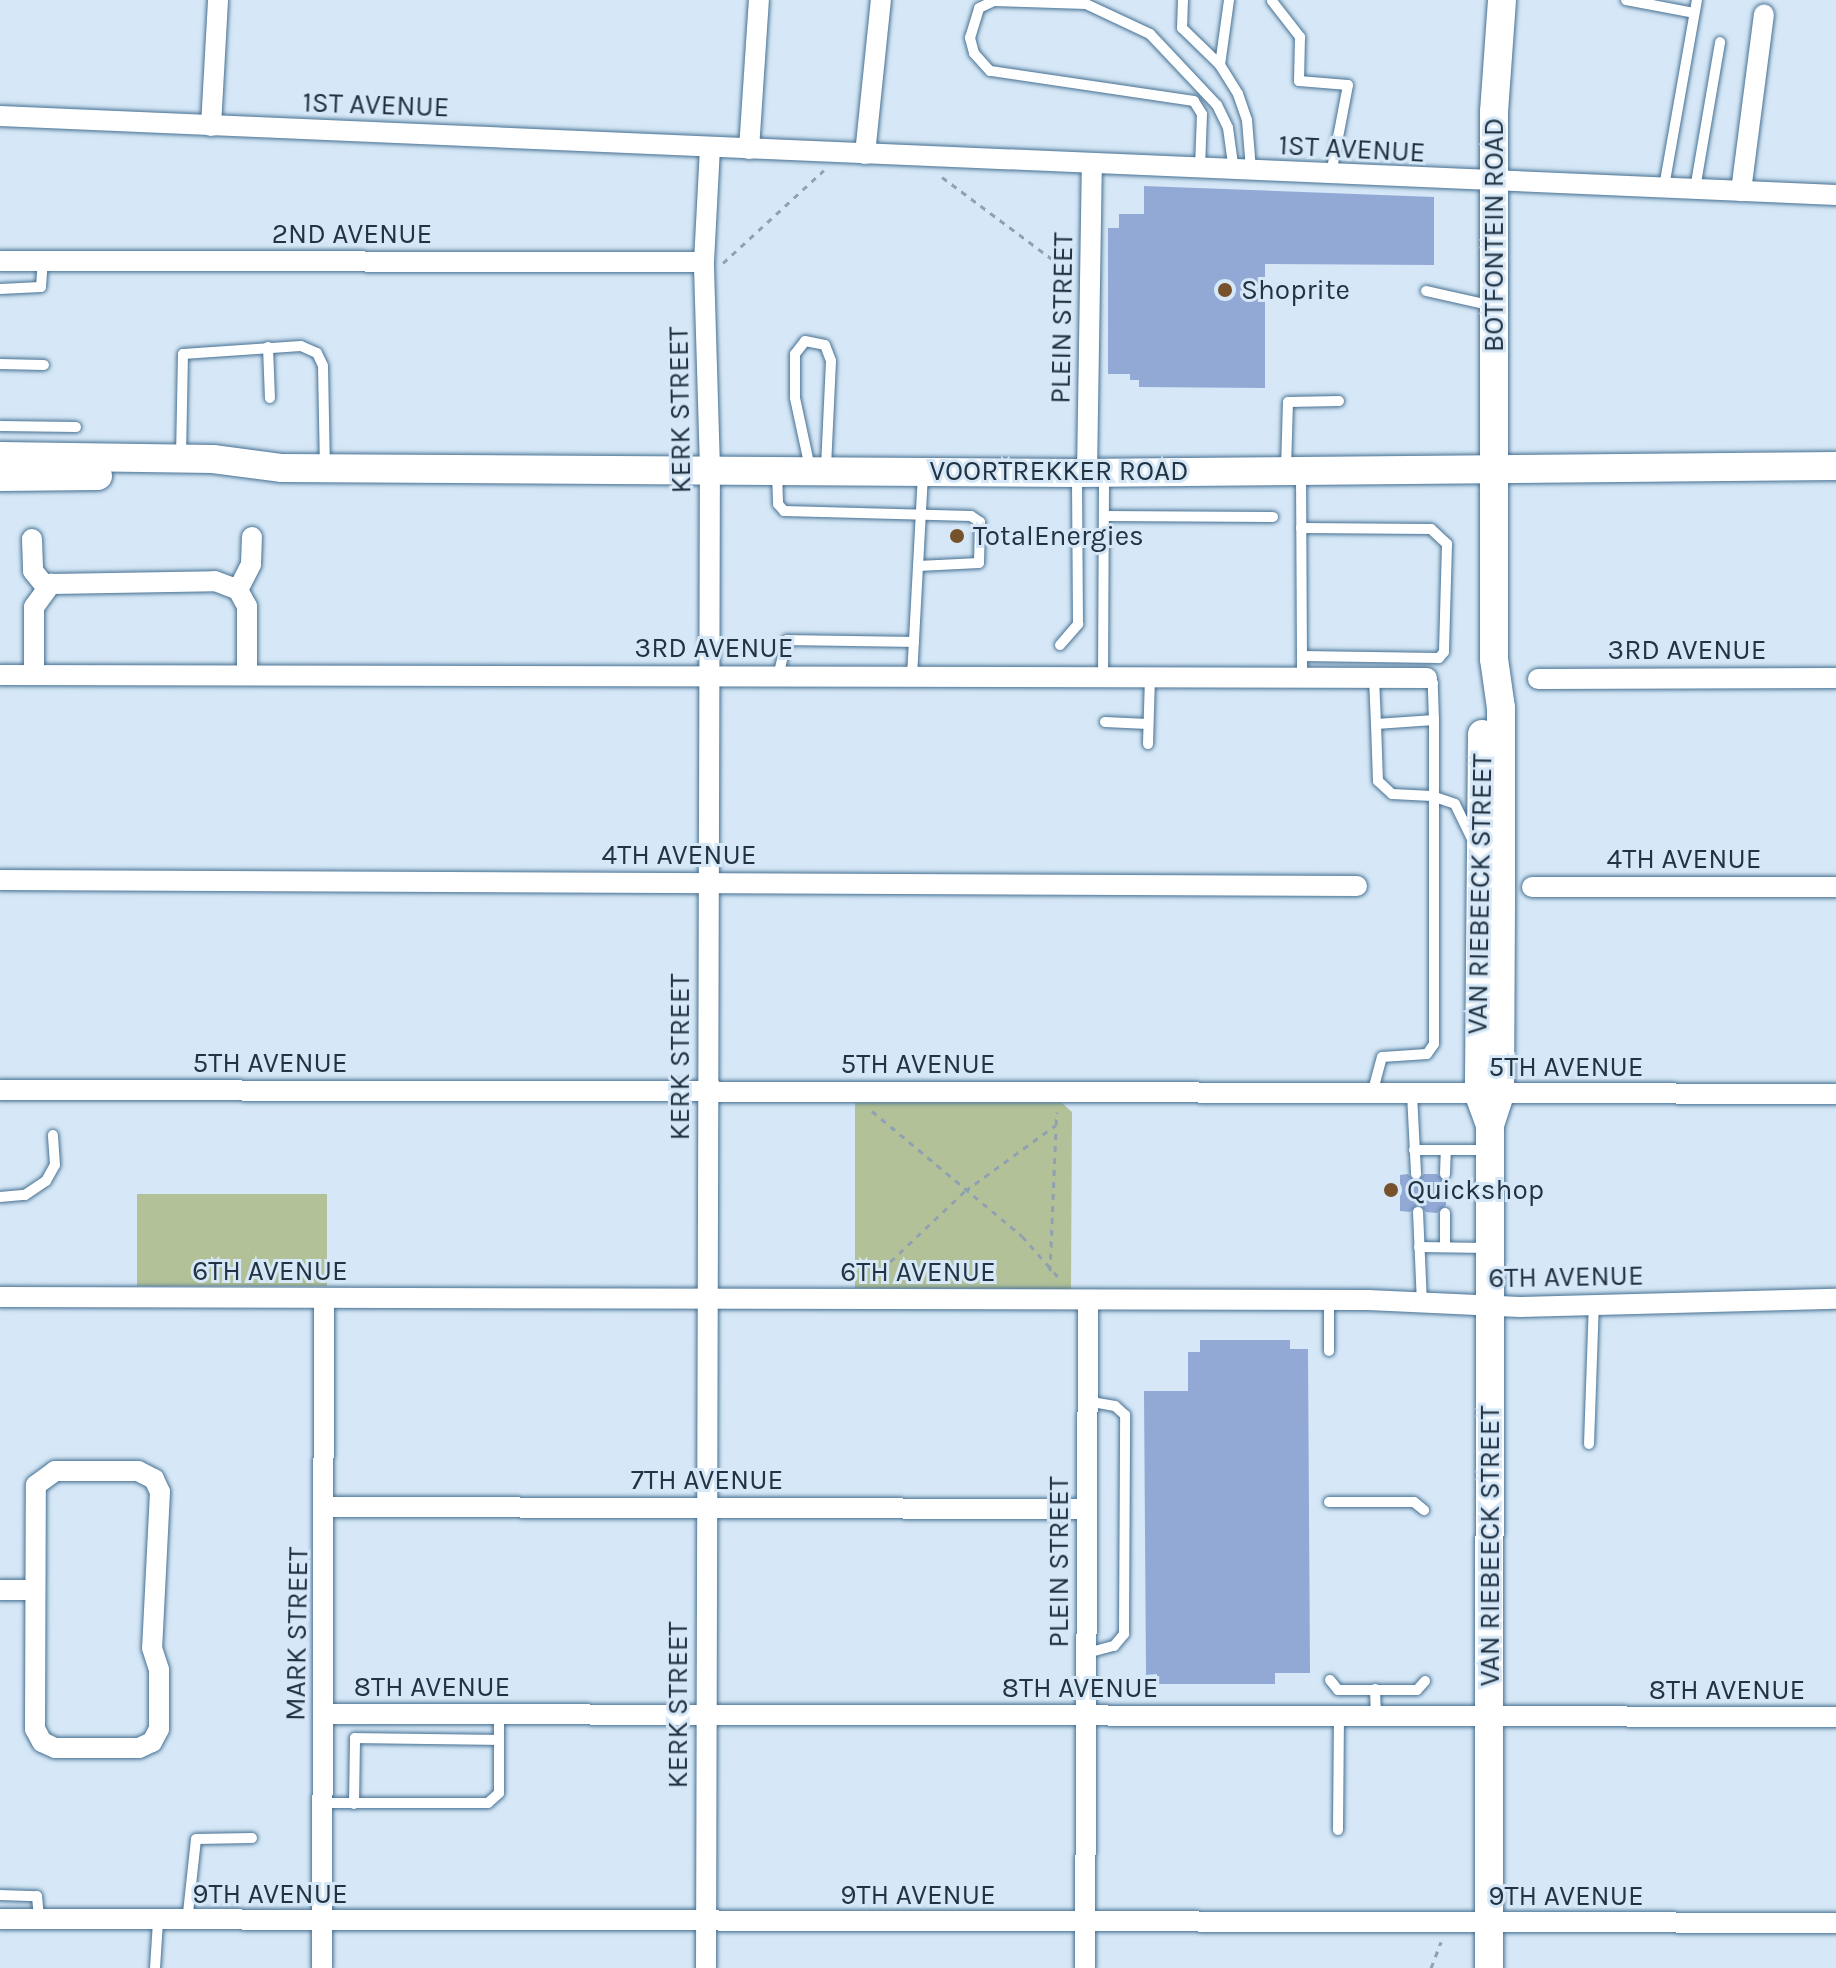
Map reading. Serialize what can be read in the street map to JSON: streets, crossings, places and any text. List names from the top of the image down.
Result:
{
  "streets": {
    "main road": ["BOTFONTEIN ROAD", "VOORTREKKER ROAD", "VAN RIEBEECK STREET"],
    "street": [
      "1ST AVENUE",
      "2ND AVENUE",
      "PLEIN STREET",
      "KERK STREET",
      "3RD AVENUE",
      "4TH AVENUE",
      "5TH AVENUE",
      "6TH AVENUE",
      "7TH AVENUE",
      "MARK STREET",
      "8TH AVENUE",
      "9TH AVENUE"
    ]
  },
  "crossings": [
    ["1ST AVENUE", "BOTFONTEIN ROAD"],
    ["1ST AVENUE", "PLEIN STREET"],
    ["1ST AVENUE", "KERK STREET"],
    ["2ND AVENUE", "KERK STREET"],
    ["BOTFONTEIN ROAD", "VOORTREKKER ROAD"],
    ["BOTFONTEIN ROAD", "VAN RIEBEECK STREET"],
    ["PLEIN STREET", "VOORTREKKER ROAD"],
    ["PLEIN STREET", "6TH AVENUE"],
    ["PLEIN STREET", "7TH AVENUE"],
    ["PLEIN STREET", "8TH AVENUE"],
    ["PLEIN STREET", "9TH AVENUE"],
    ["KERK STREET", "VOORTREKKER ROAD"],
    ["KERK STREET", "3RD AVENUE"],
    ["KERK STREET", "4TH AVENUE"],
    ["KERK STREET", "5TH AVENUE"],
    ["KERK STREET", "6TH AVENUE"],
    ["KERK STREET", "7TH AVENUE"],
    ["KERK STREET", "8TH AVENUE"],
    ["KERK STREET", "9TH AVENUE"],
    ["VOORTREKKER ROAD", "VAN RIEBEECK STREET"],
    ["VAN RIEBEECK STREET", "5TH AVENUE"],
    ["VAN RIEBEECK STREET", "6TH AVENUE"],
    ["VAN RIEBEECK STREET", "8TH AVENUE"],
    ["VAN RIEBEECK STREET", "9TH AVENUE"],
    ["6TH AVENUE", "MARK STREET"],
    ["7TH AVENUE", "MARK STREET"],
    ["MARK STREET", "8TH AVENUE"],
    ["MARK STREET", "9TH AVENUE"]
  ],
  "places": ["Shoprite", "TotalEnergies", "Quickshop"]
}
